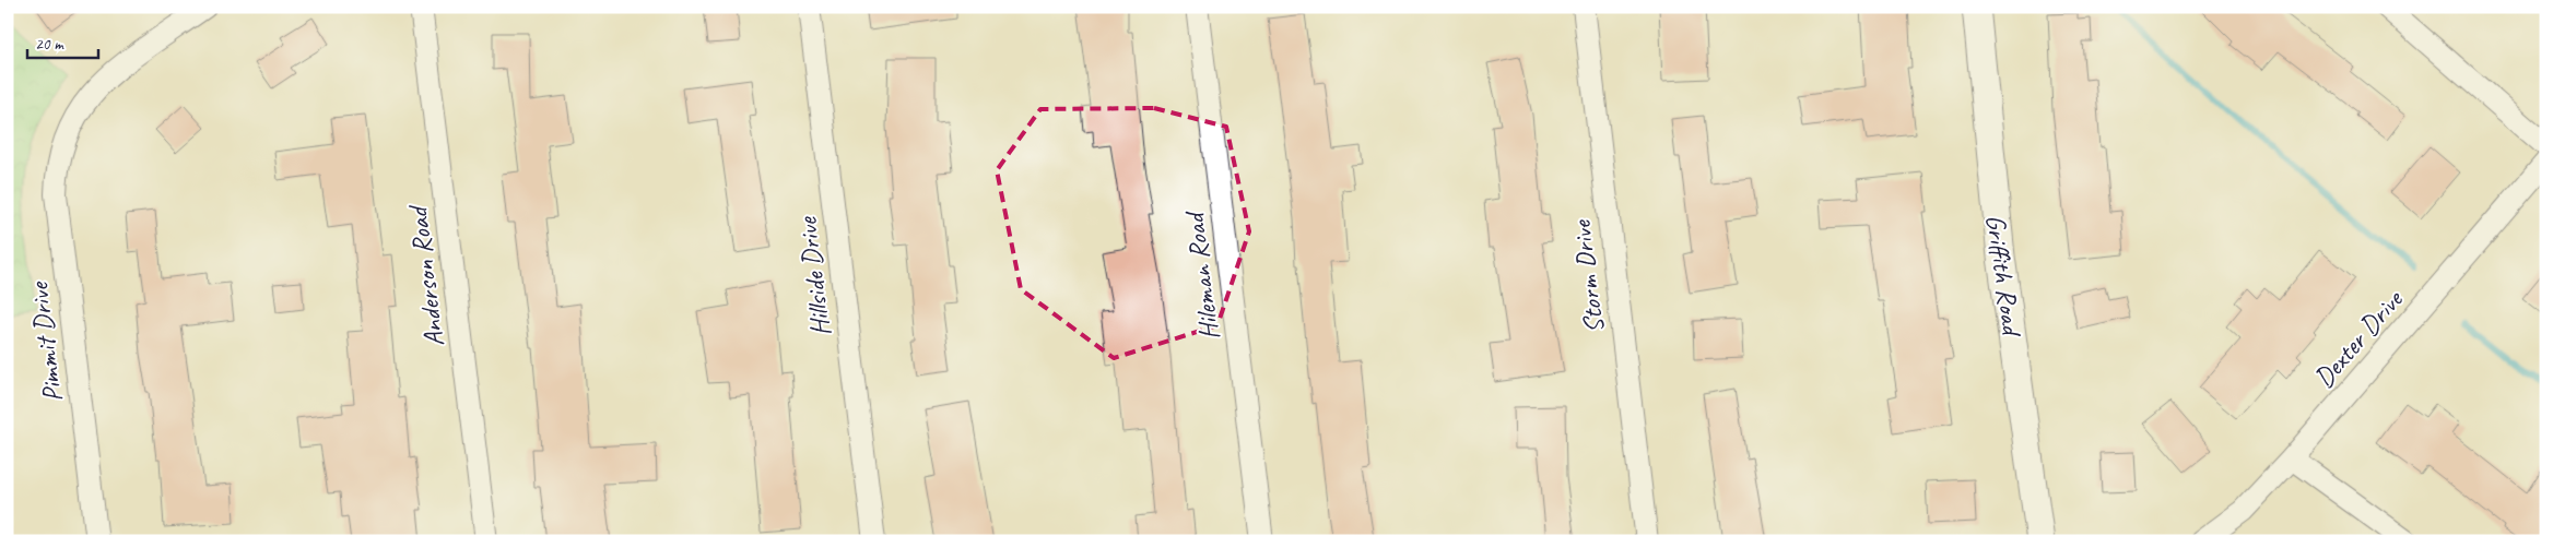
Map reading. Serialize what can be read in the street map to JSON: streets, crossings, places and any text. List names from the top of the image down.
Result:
{
  "streets": {
    "street": [
      "Griffith Road",
      "Anderson Road",
      "Hillside Drive",
      "Hileman Road",
      "Storm Drive",
      "Dexter Drive",
      "Pimmit Drive"
    ]
  },
  "scale_bar": "20 m"
}
